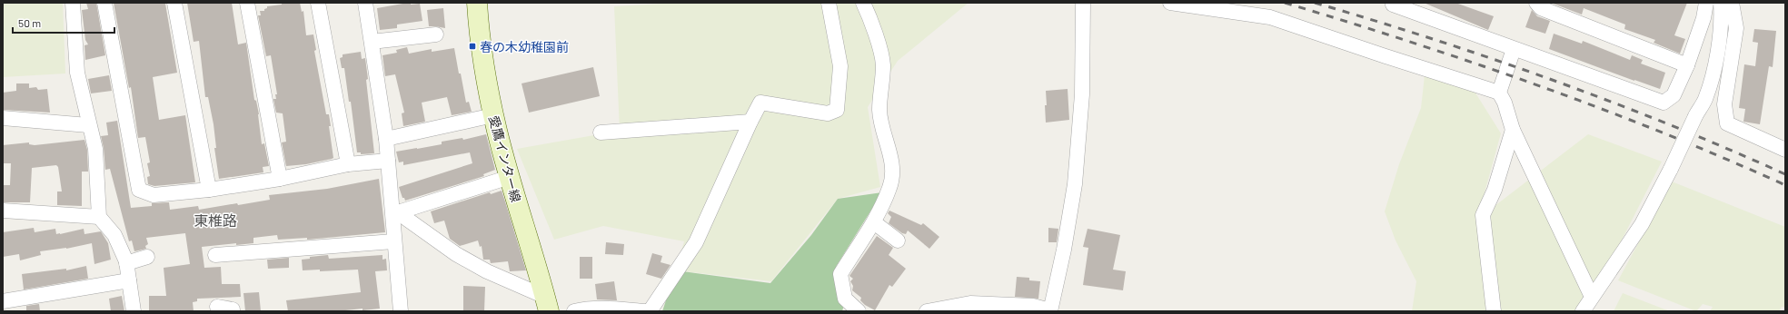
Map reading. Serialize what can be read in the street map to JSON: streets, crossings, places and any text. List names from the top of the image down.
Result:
{
  "streets": {
    "main road": ["愛鷹インター線"]
  },
  "districts": ["東椎路"],
  "places": {
    "transit": ["春の木幼稚園前"]
  },
  "scale_bar": "50 m"
}
